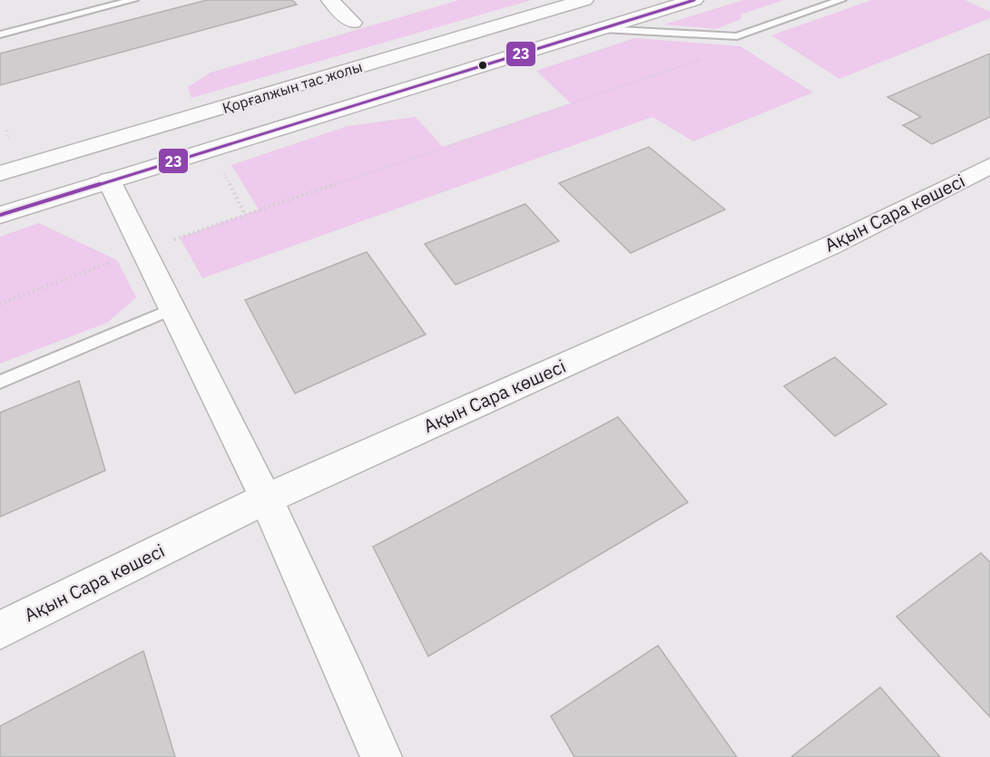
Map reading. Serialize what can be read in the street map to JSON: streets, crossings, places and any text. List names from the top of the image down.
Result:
{
  "streets": {
    "main road": ["Қорғалжын тас жолы", "Ақын Сара көшесі"]
  },
  "lines": ["transit line 23"]
}
